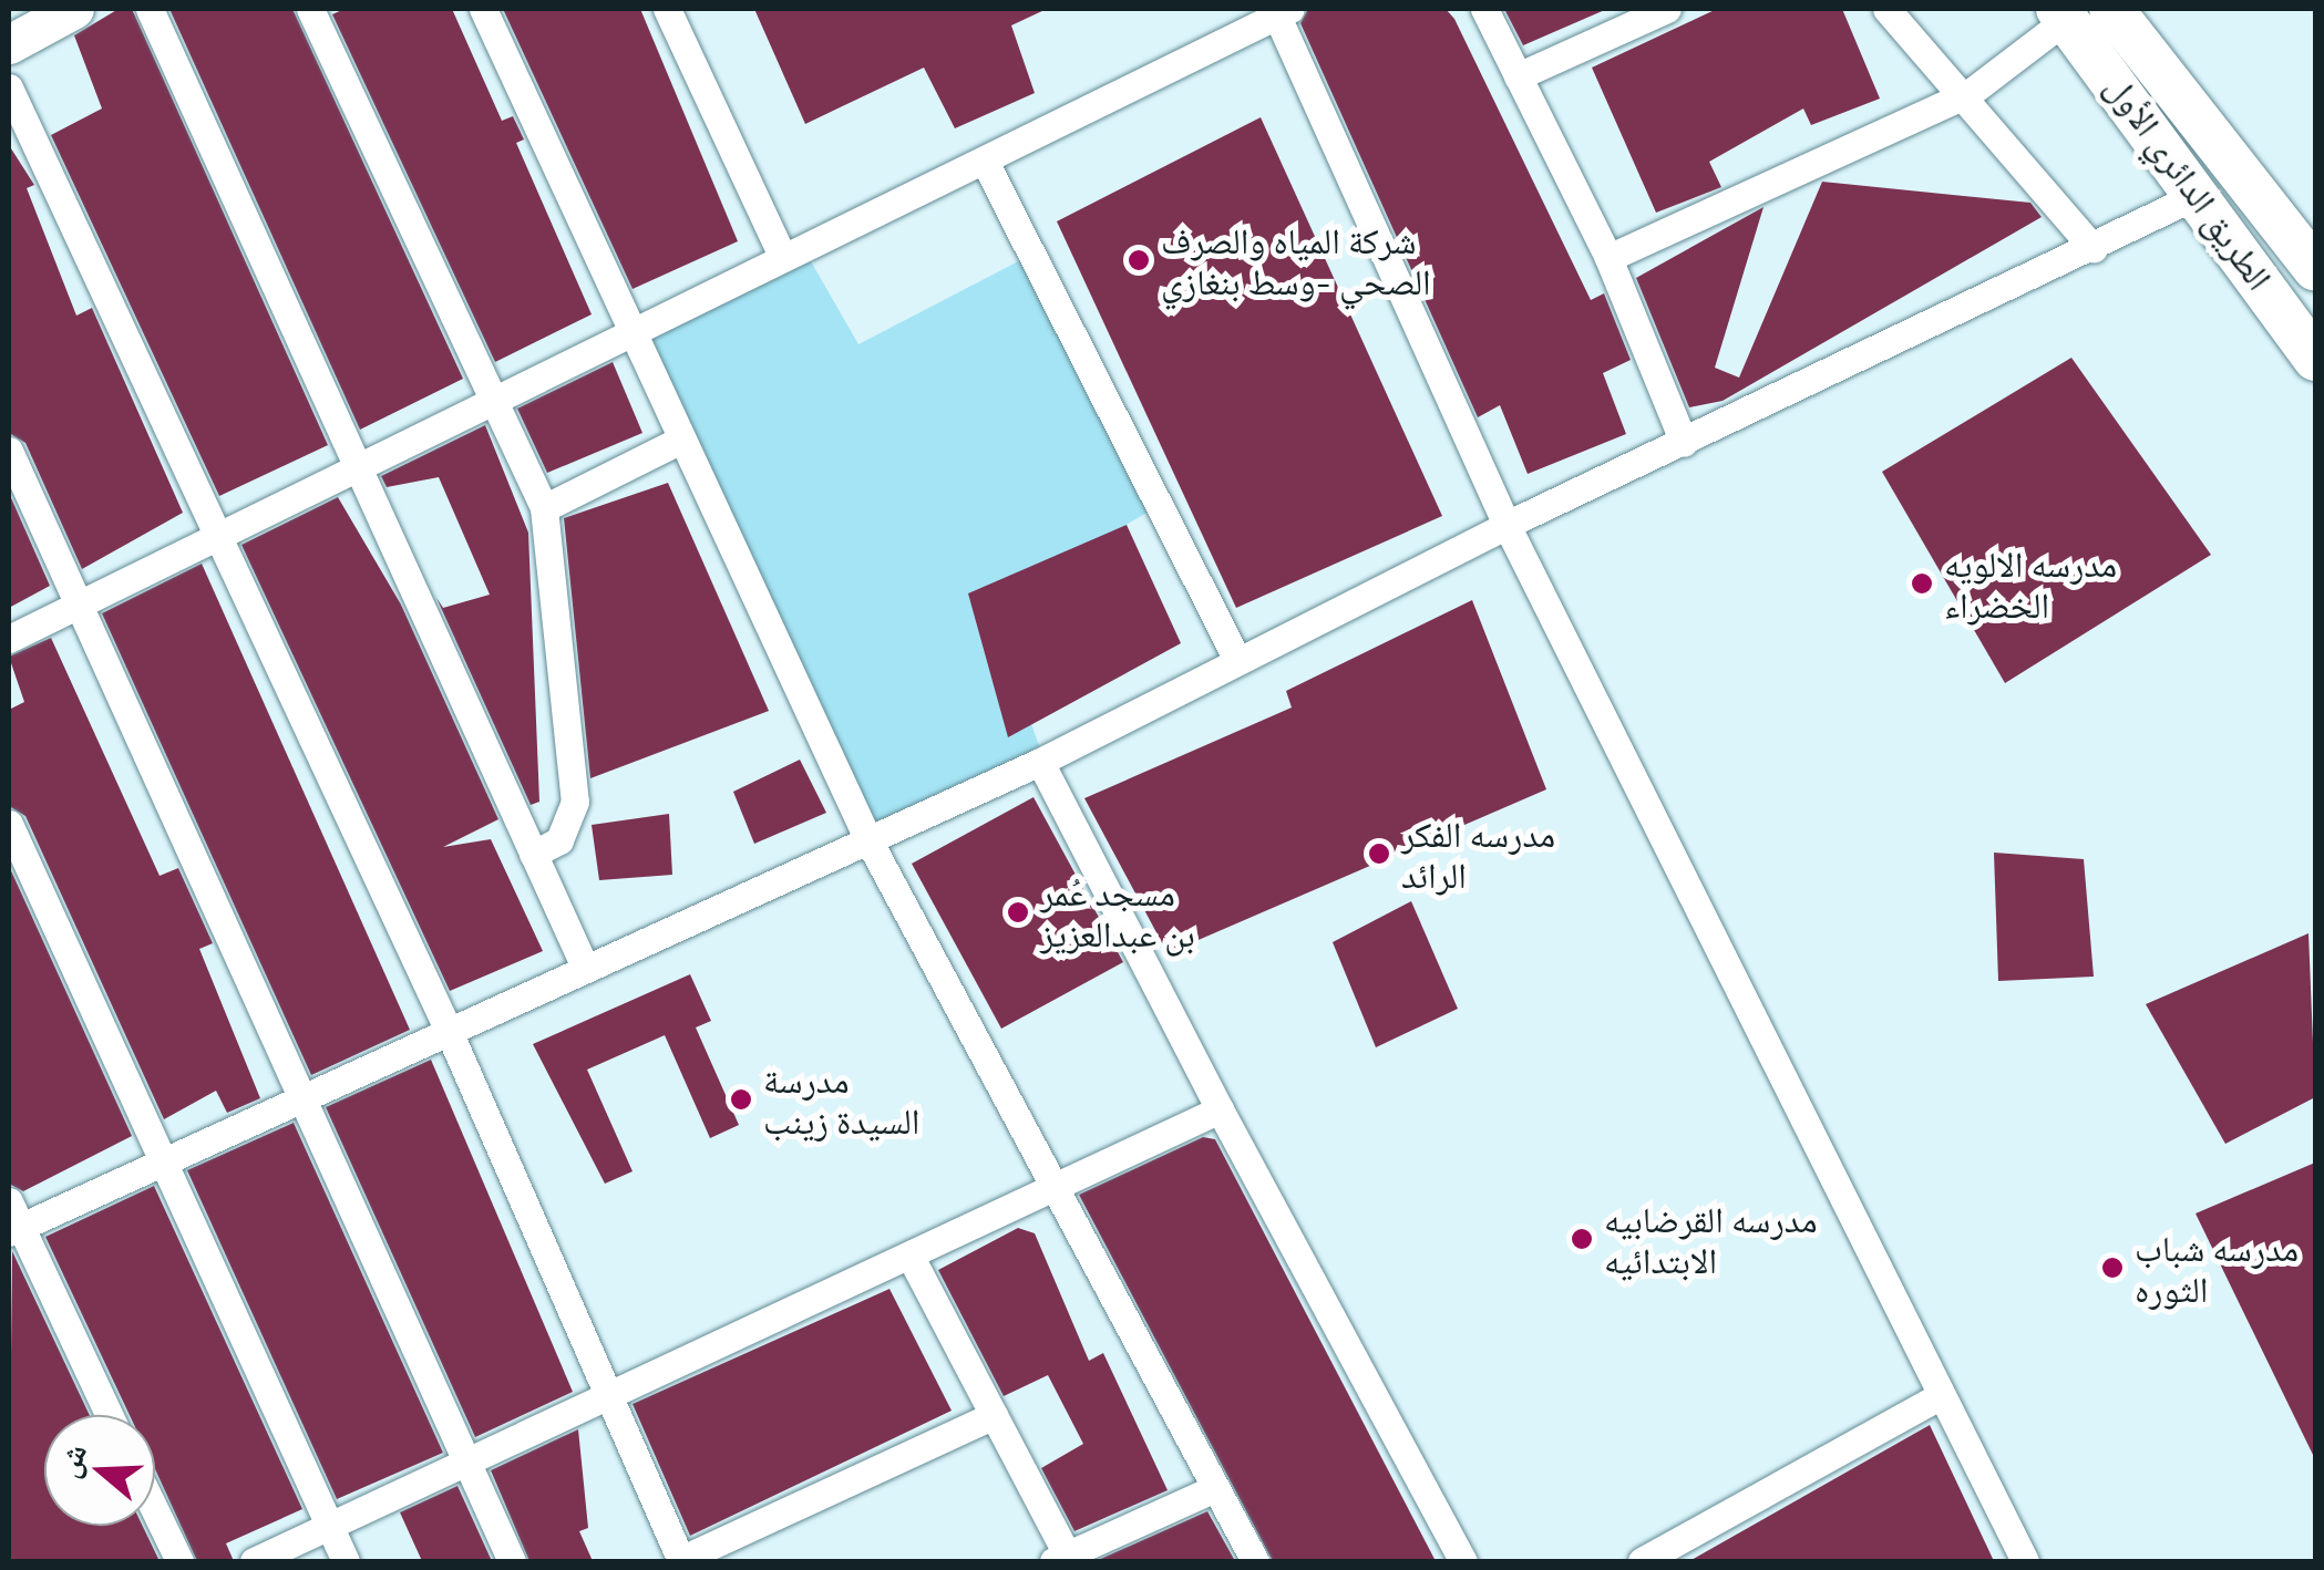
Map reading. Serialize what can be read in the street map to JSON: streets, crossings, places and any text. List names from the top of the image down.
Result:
{
  "streets": {
    "main road": ["الطريق الدائري الأول"]
  },
  "places": [
    "شركة المياه والصرف الصحي -وسط بنغازي",
    "مدرسه الالويه الخضراء",
    "مدرسه الفكر الرائد",
    "مسجد عُمر بن عبدالعزيز",
    "مدرسة السيدة زينب",
    "مدرسه القرضابيه الابتدائيه",
    "مدرسه شباب الثوره"
  ],
  "north": "left"
}
